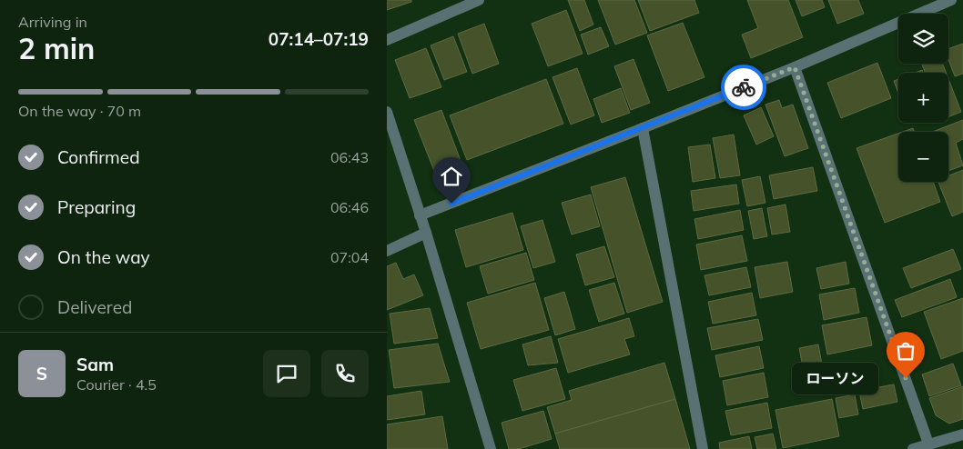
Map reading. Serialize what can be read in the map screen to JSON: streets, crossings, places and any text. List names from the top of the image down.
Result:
{
  "places": ["ローソン"],
  "page": {
    "heading": ["2 min", "Arriving in", "07:14–07:19"],
    "panel": ["Sam", "Courier · 4.5"],
    "map_buttons": ["+", "−"],
    "bar": "On the way · 70 m",
    "list": [
      ["Confirmed", "06:43"],
      ["Preparing", "06:46"],
      ["On the way", "07:04"],
      "Delivered"
    ],
    "round": "S",
    "bubble": "ローソン"
  }
}
